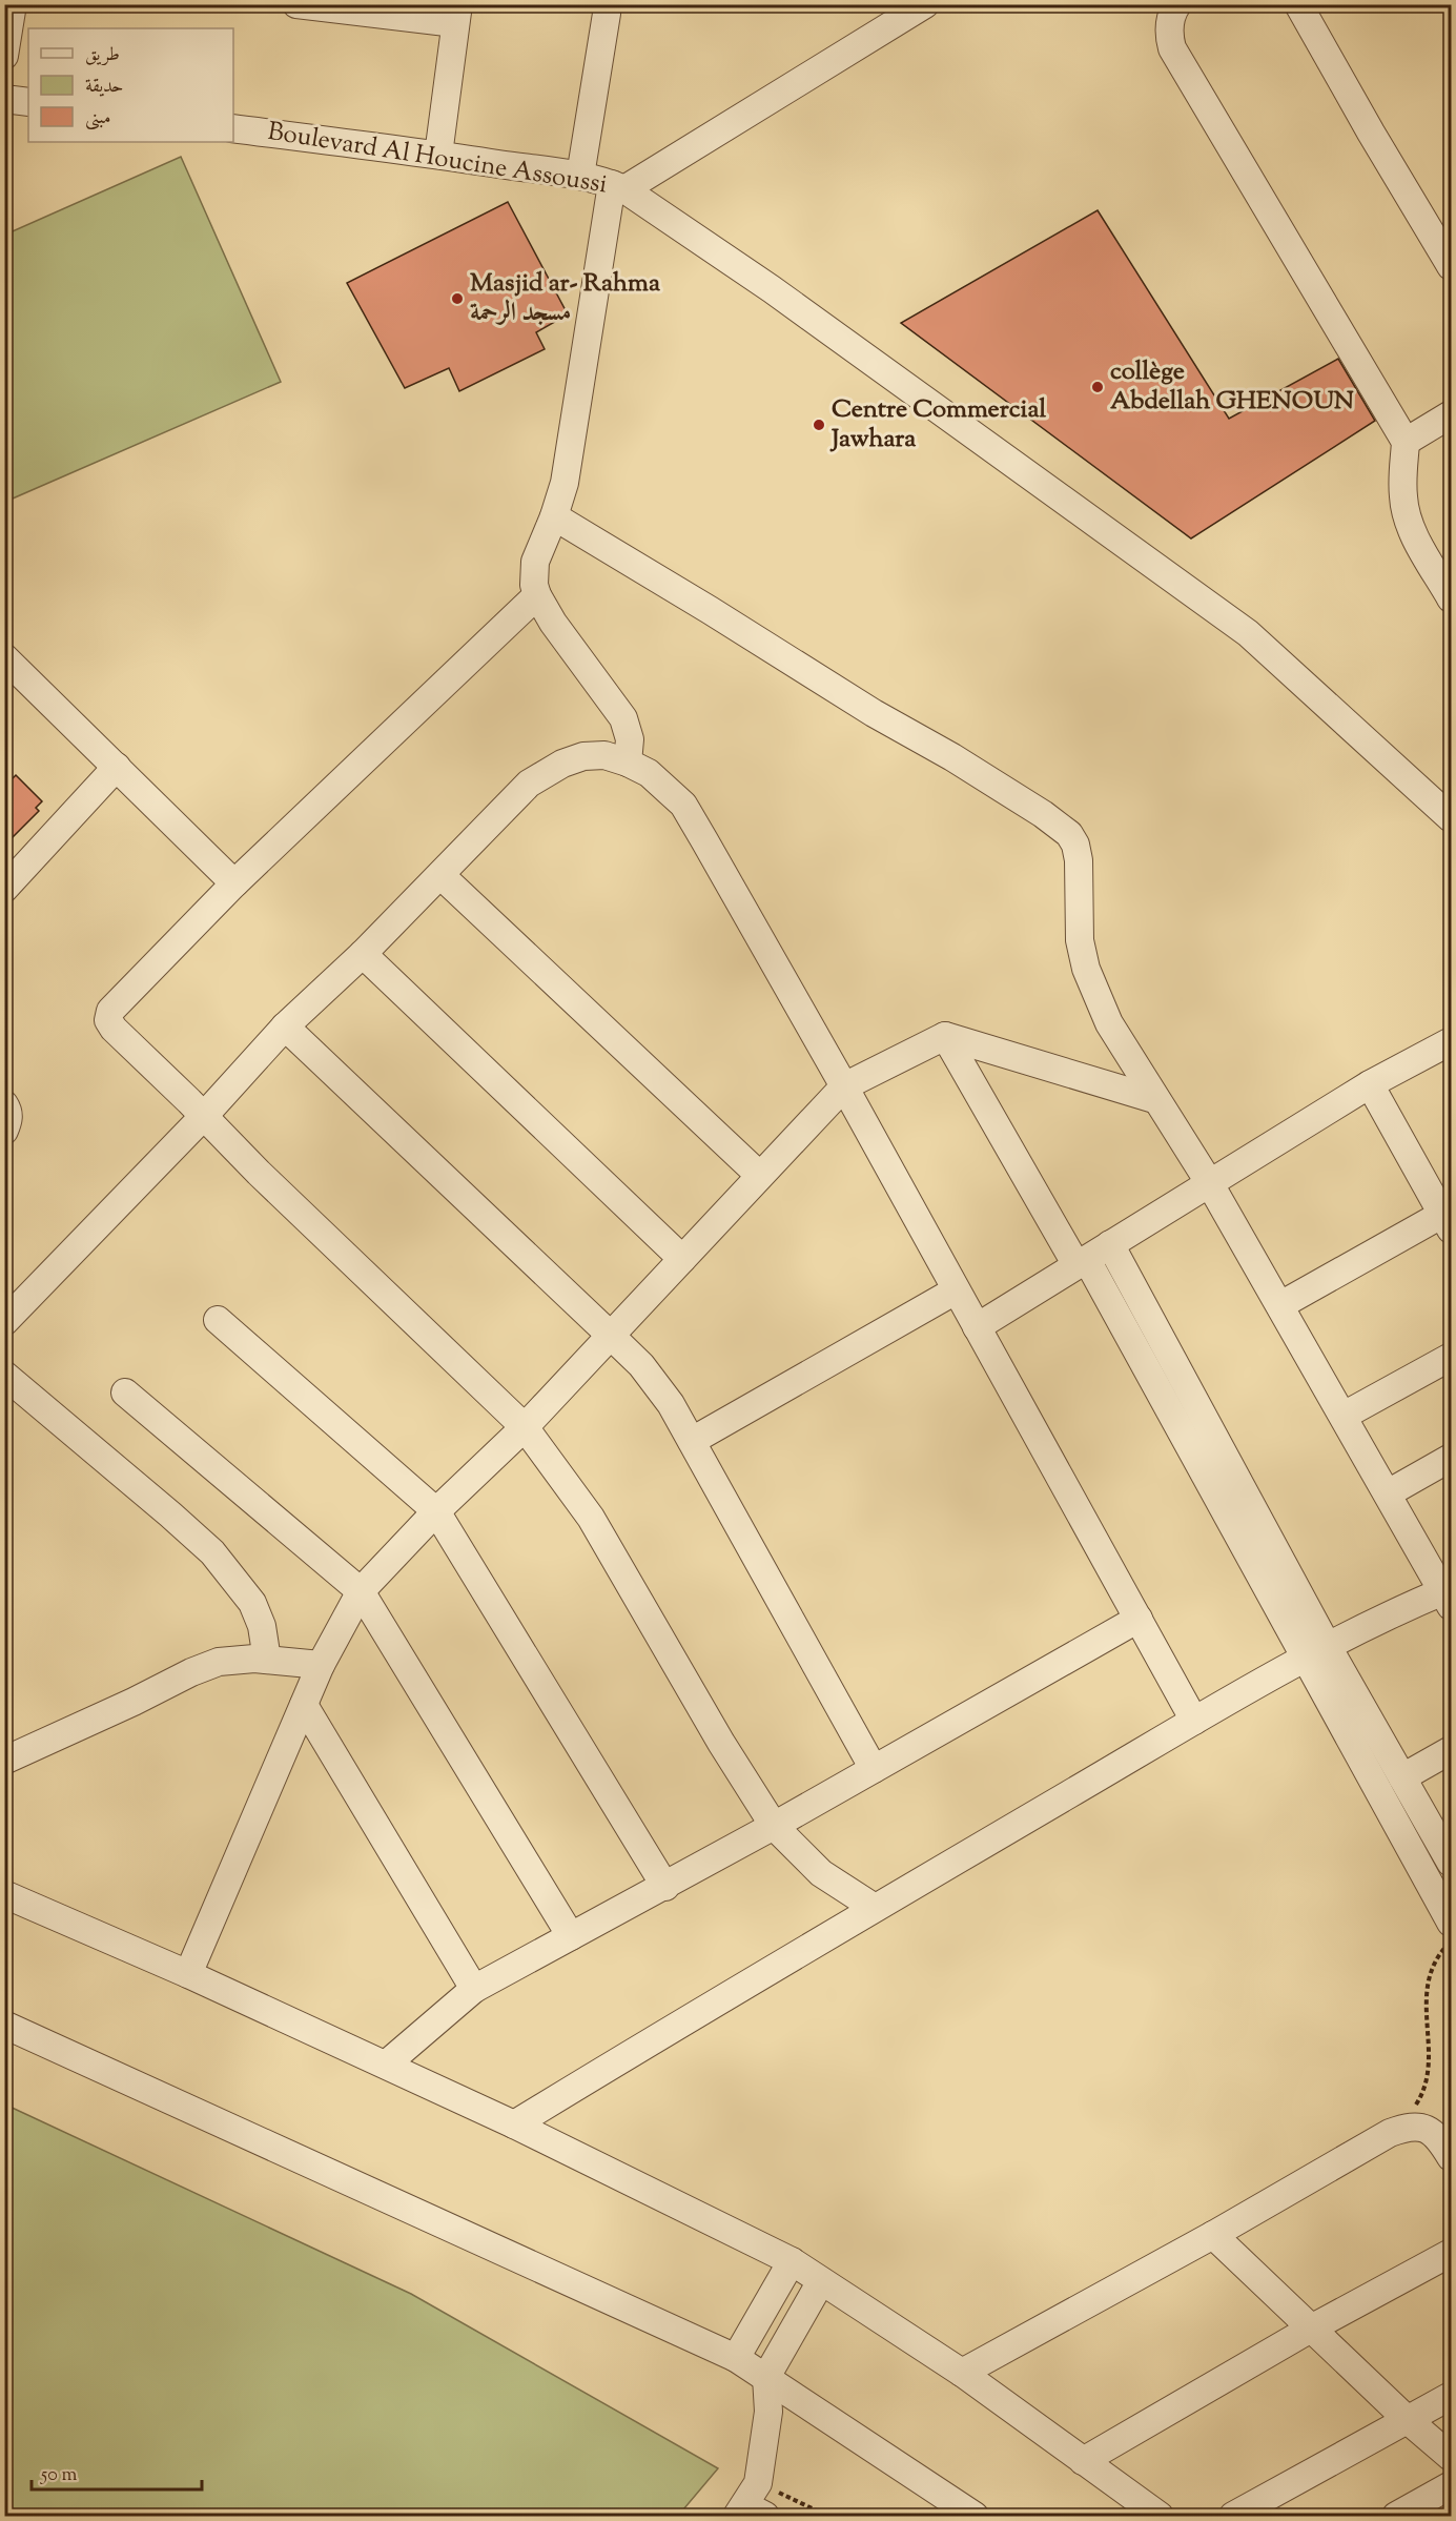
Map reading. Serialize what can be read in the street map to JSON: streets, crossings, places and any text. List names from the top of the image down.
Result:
{
  "streets": {
    "street": ["Boulevard Al Houcine Assoussi"]
  },
  "places": ["Masjid ar- Rahma مسجد الرحمة", "collège Abdellah GHENOUN", "Centre Commercial Jawhara"],
  "legend": ["طريق", "حديقة", "مبنى"],
  "scale_bar": "50 m"
}
